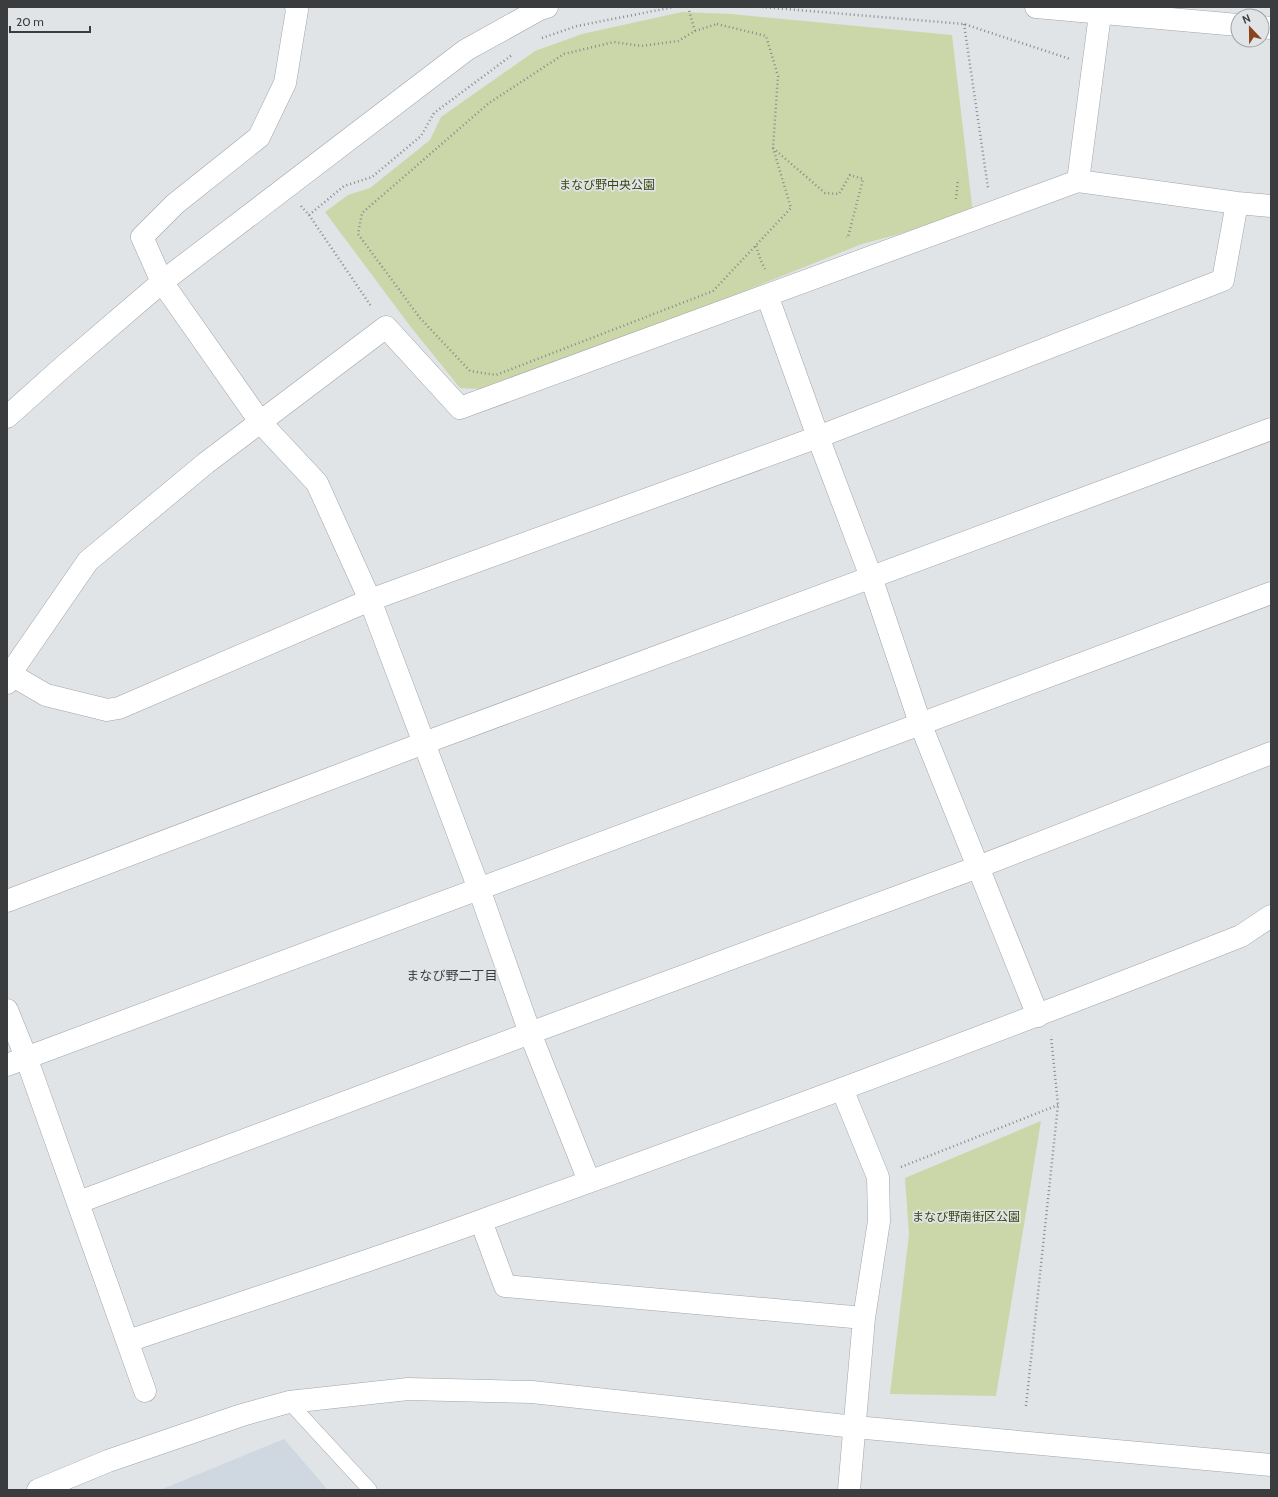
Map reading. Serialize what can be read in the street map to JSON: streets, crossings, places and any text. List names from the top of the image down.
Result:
{
  "districts": ["まなび野二丁目"],
  "parks": ["まなび野中央公園", "まなび野南街区公園"],
  "scale_bar": "20 m",
  "north": "top"
}
